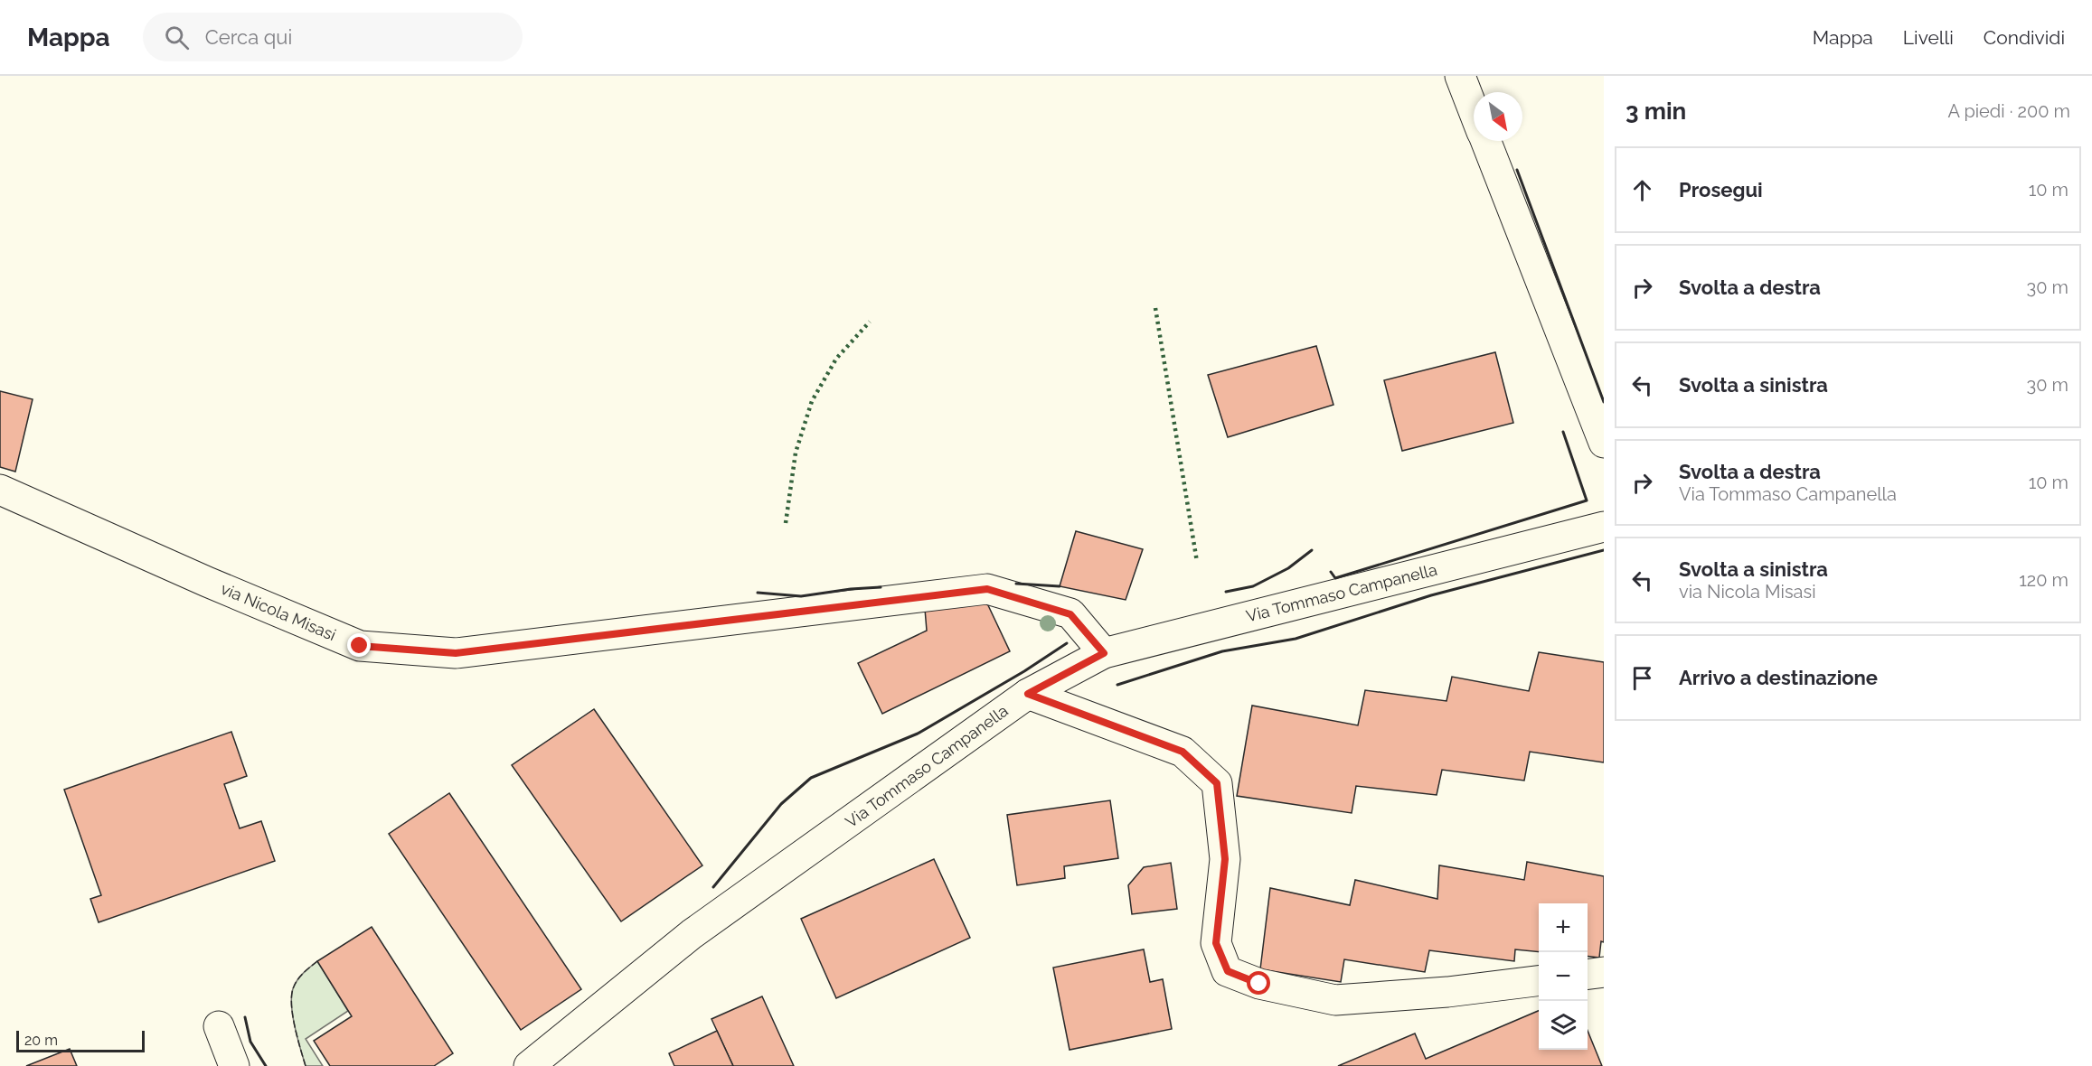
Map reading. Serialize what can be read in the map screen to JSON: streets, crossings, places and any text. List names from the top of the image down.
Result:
{
  "streets": {
    "street": ["Via Tommaso Campanella", "via Nicola Misasi"]
  },
  "crossings": [
    ["Via Tommaso Campanella", "via Nicola Misasi"]
  ],
  "scale_bar": "20 m",
  "north": "bottom right",
  "page": {
    "header": "Mappa",
    "search": "Cerca qui",
    "nav": ["Mappa", "Livelli", "Condividi"],
    "heading": ["3 min", "A piedi · 200 m"],
    "list": [
      ["Prosegui", "10 m"],
      ["Svolta a destra", "30 m"],
      ["Svolta a sinistra", "30 m"],
      ["Svolta a destra", "Via Tommaso Campanella", "10 m"],
      ["Svolta a sinistra", "via Nicola Misasi", "120 m"],
      "Arrivo a destinazione"
    ],
    "map_buttons": ["+", "−"],
    "scale": "20 m"
  }
}
